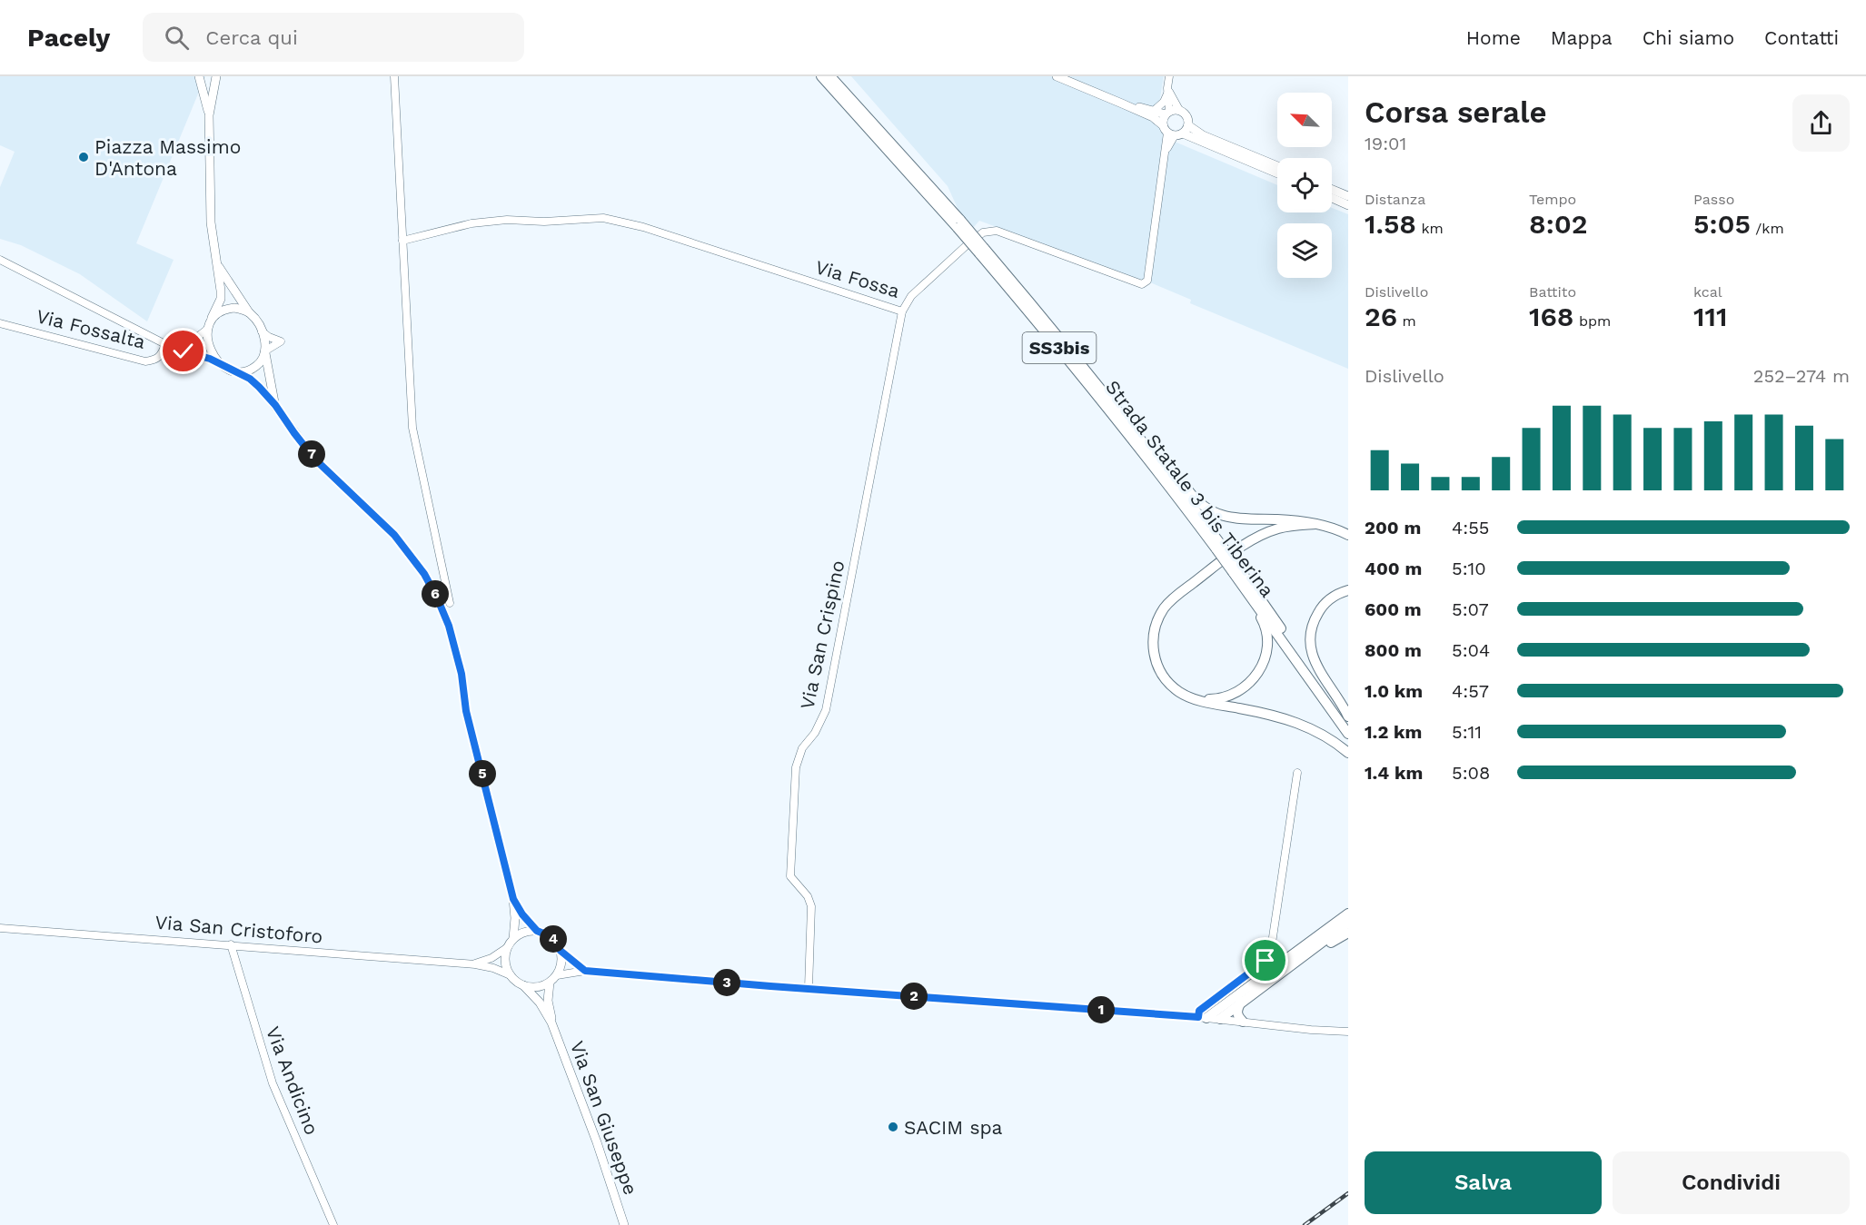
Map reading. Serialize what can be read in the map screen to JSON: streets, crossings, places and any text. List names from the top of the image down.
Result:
{
  "streets": {
    "highway": ["SS3bis", "Strada Statale 3 bis Tiberina"],
    "main road": ["Via San Giuseppe"],
    "street": [
      "Via Fossa",
      "Via Fossalta",
      "Via San Crispino",
      "Via San Cristoforo",
      "Via Andicino"
    ]
  },
  "crossings": [
    ["Via Fossa", "Via San Crispino"],
    ["Via San Cristoforo", "Via Andicino"],
    ["Via San Cristoforo", "Via San Giuseppe"]
  ],
  "places": ["Piazza Massimo D'Antona", "SACIM spa"],
  "north": "top left",
  "page": {
    "header": "Pacely",
    "search": "Cerca qui",
    "nav": [
      "Home",
      "Mappa",
      "Chi siamo",
      "Contatti"
    ],
    "heading": ["Corsa serale", "19:01"],
    "stats": [
      ["Distanza", "1.58 km"],
      ["Tempo", "8:02"],
      ["Passo", "5:05 /km"],
      ["Dislivello", "26 m"],
      ["Battito", "168 bpm"],
      ["kcal", "111"]
    ],
    "chart": ["Dislivello", "252–274 m"],
    "pins": [
      "7",
      "6",
      "5",
      "4",
      "3",
      "2",
      "1"
    ],
    "list": [
      {
        "name": "200 m",
        "note": "4:55"
      },
      {
        "name": "400 m",
        "note": "5:10"
      },
      {
        "name": "600 m",
        "note": "5:07"
      },
      {
        "name": "800 m",
        "note": "5:04"
      },
      {
        "name": "1.0 km",
        "note": "4:57"
      },
      {
        "name": "1.2 km",
        "note": "5:11"
      },
      {
        "name": "1.4 km",
        "note": "5:08"
      }
    ],
    "buttons": ["Salva", "Condividi"]
  }
}
